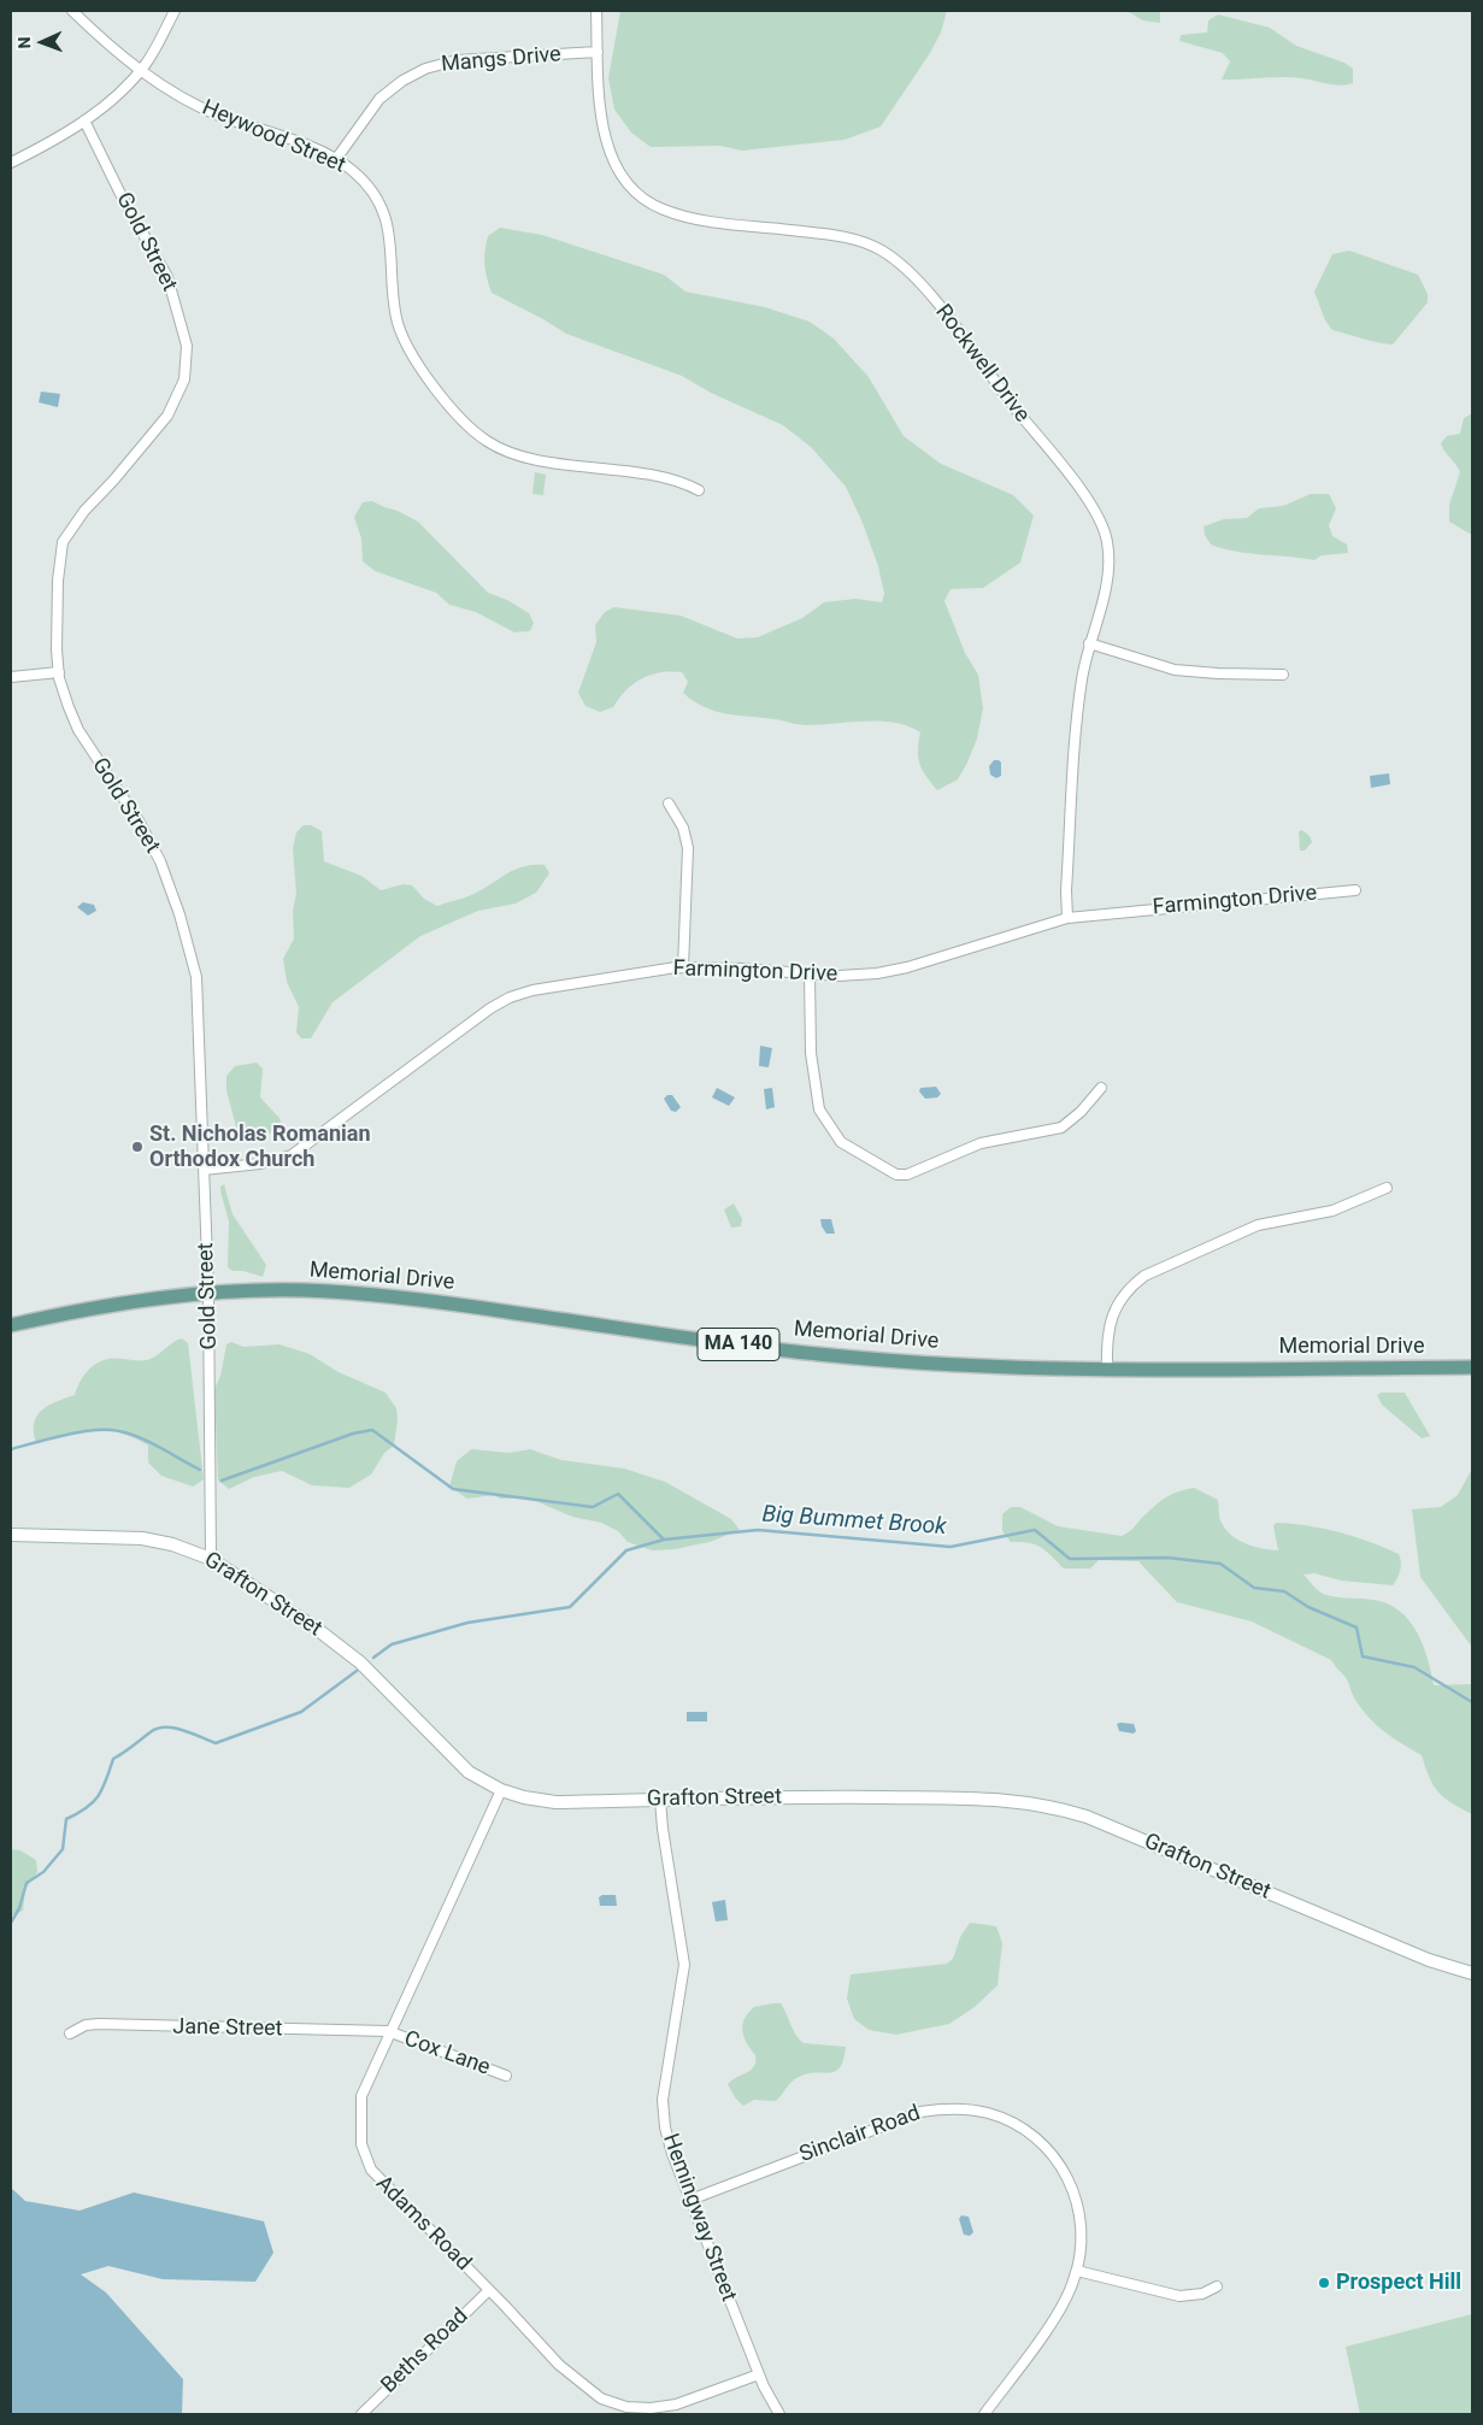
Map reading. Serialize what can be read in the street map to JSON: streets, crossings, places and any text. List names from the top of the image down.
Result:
{
  "streets": {
    "main road": ["Memorial Drive", "MA 140"],
    "street": [
      "Mangs Drive",
      "Heywood Street",
      "Gold Street",
      "Rockwell Drive",
      "Farmington Drive",
      "Grafton Street",
      "Jane Street",
      "Cox Lane",
      "Sinclair Road",
      "Hemingway Street",
      "Adams Road",
      "Beths Road"
    ]
  },
  "crossings": [
    ["Mangs Drive", "Heywood Street"],
    ["Mangs Drive", "Rockwell Drive"],
    ["Gold Street", "Farmington Drive"],
    ["Gold Street", "Memorial Drive"],
    ["Gold Street", "Grafton Street"],
    ["Rockwell Drive", "Farmington Drive"],
    ["Grafton Street", "Hemingway Street"],
    ["Grafton Street", "Adams Road"],
    ["Jane Street", "Cox Lane"],
    ["Jane Street", "Adams Road"],
    ["Cox Lane", "Adams Road"],
    ["Sinclair Road", "Hemingway Street"],
    ["Hemingway Street", "Adams Road"],
    ["Adams Road", "Beths Road"]
  ],
  "water": ["Big Bummet Brook"],
  "places": ["St. Nicholas Romanian Orthodox Church", "Prospect Hill"],
  "north": "left"
}
